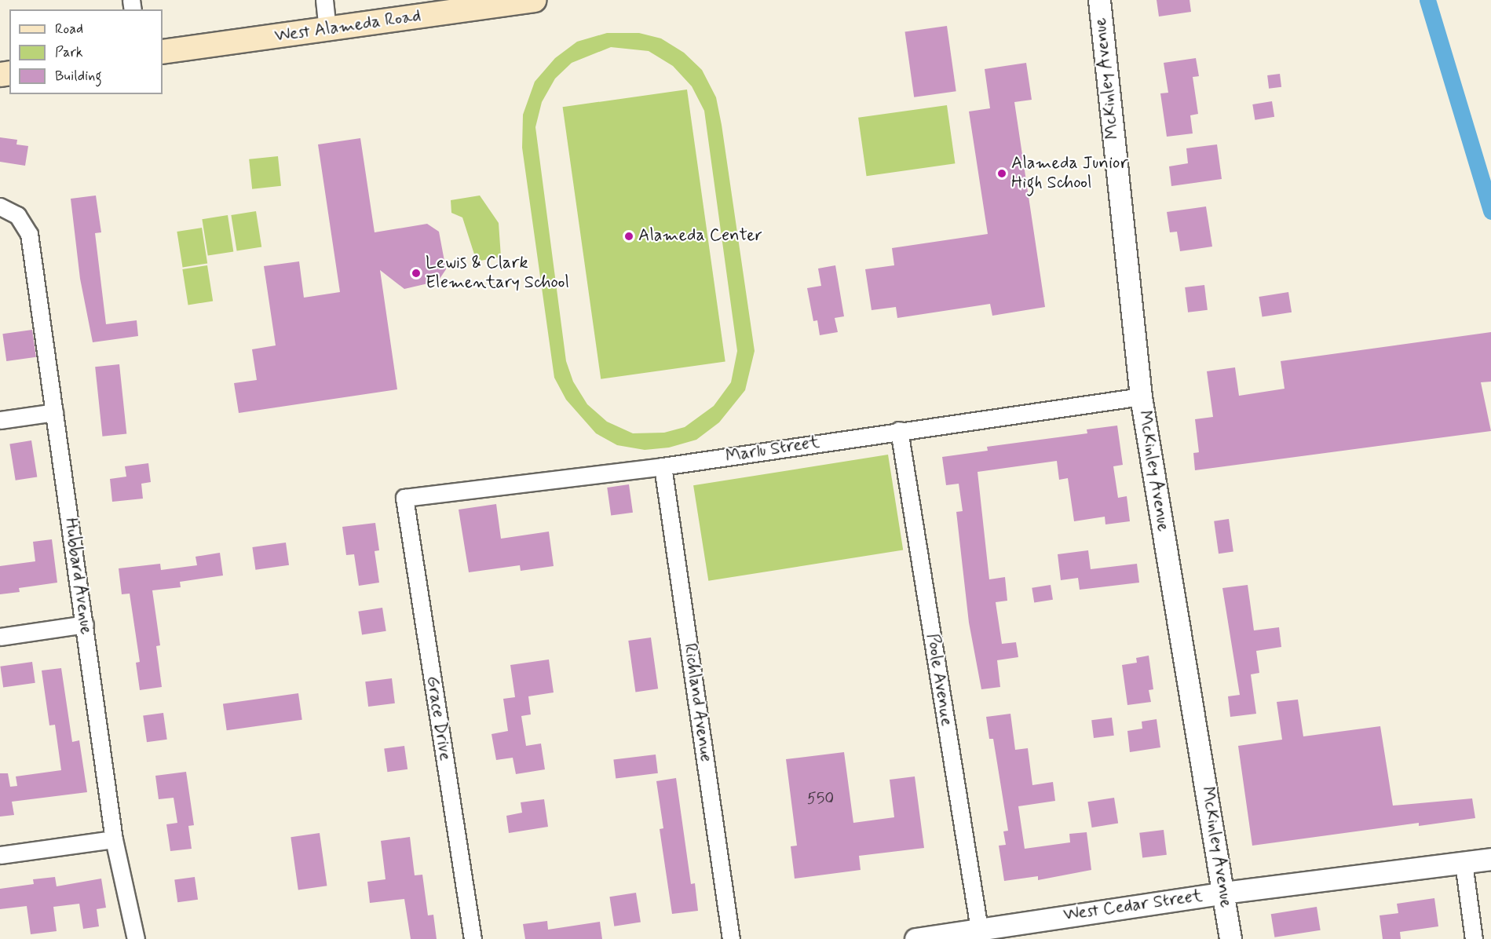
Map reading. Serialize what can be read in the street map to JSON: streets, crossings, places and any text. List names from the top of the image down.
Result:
{
  "streets": {
    "main road": ["West Alameda Road"],
    "street": [
      "McKinley Avenue",
      "Marlu Street",
      "Hubbard Avenue",
      "Poole Avenue",
      "Richland Avenue",
      "Grace Drive",
      "West Cedar Street"
    ]
  },
  "crossings": [
    ["McKinley Avenue", "Marlu Street"],
    ["McKinley Avenue", "West Cedar Street"],
    ["Marlu Street", "Poole Avenue"],
    ["Marlu Street", "Richland Avenue"],
    ["Marlu Street", "Grace Drive"],
    ["Poole Avenue", "West Cedar Street"]
  ],
  "places": ["Alameda Junior High School", "Alameda Center", "Lewis & Clark Elementary School"],
  "house_numbers": ["550"],
  "legend": ["Road", "Park", "Building"]
}
